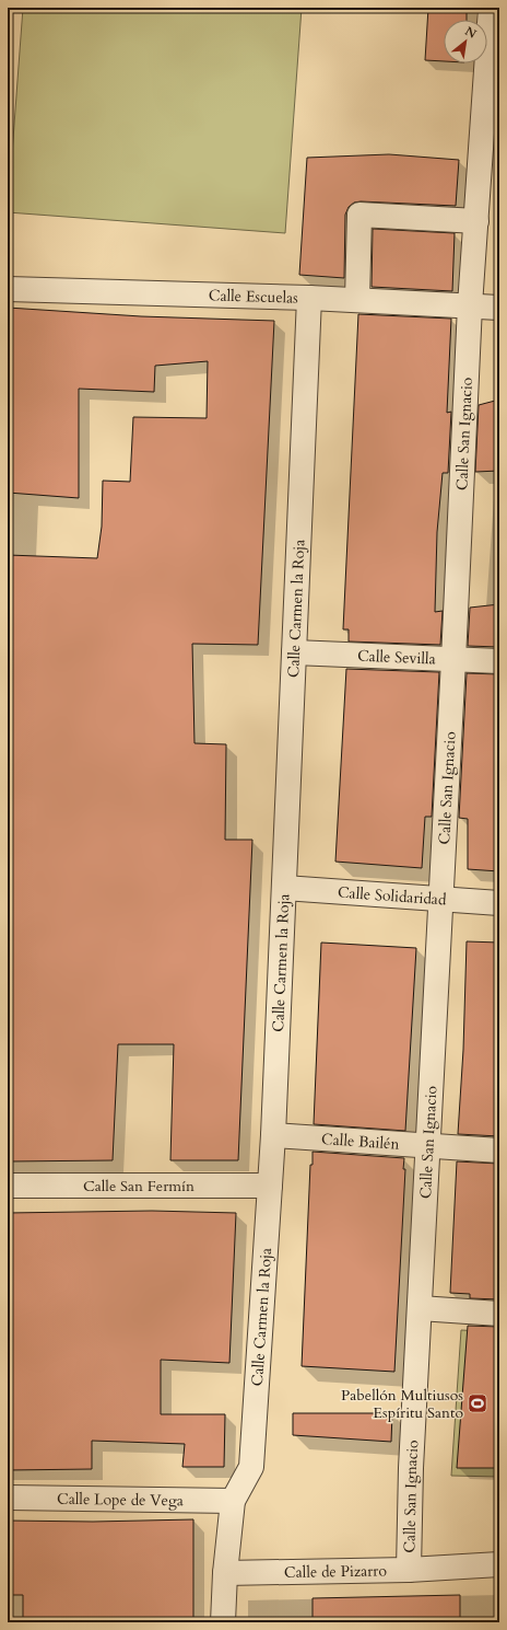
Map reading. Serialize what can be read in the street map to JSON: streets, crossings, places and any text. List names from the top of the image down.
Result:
{
  "streets": {
    "street": [
      "Calle Escuelas",
      "Calle San Ignacio",
      "Calle Carmen la Roja",
      "Calle Sevilla",
      "Calle Solidaridad",
      "Calle Bailén",
      "Calle San Fermín",
      "Calle Lope de Vega",
      "Calle de Pizarro"
    ]
  },
  "crossings": [
    ["Calle Escuelas", "Calle San Ignacio"],
    ["Calle Escuelas", "Calle Carmen la Roja"],
    ["Calle San Ignacio", "Calle Sevilla"],
    ["Calle San Ignacio", "Calle Solidaridad"],
    ["Calle San Ignacio", "Calle Bailén"],
    ["Calle San Ignacio", "Calle de Pizarro"],
    ["Calle Carmen la Roja", "Calle Sevilla"],
    ["Calle Carmen la Roja", "Calle Solidaridad"],
    ["Calle Carmen la Roja", "Calle Bailén"],
    ["Calle Carmen la Roja", "Calle San Fermín"],
    ["Calle Carmen la Roja", "Calle Lope de Vega"],
    ["Calle Carmen la Roja", "Calle de Pizarro"]
  ],
  "places": {
    "sports": ["Pabellón Multiusos Espíritu Santo"]
  },
  "north": "top right"
}
